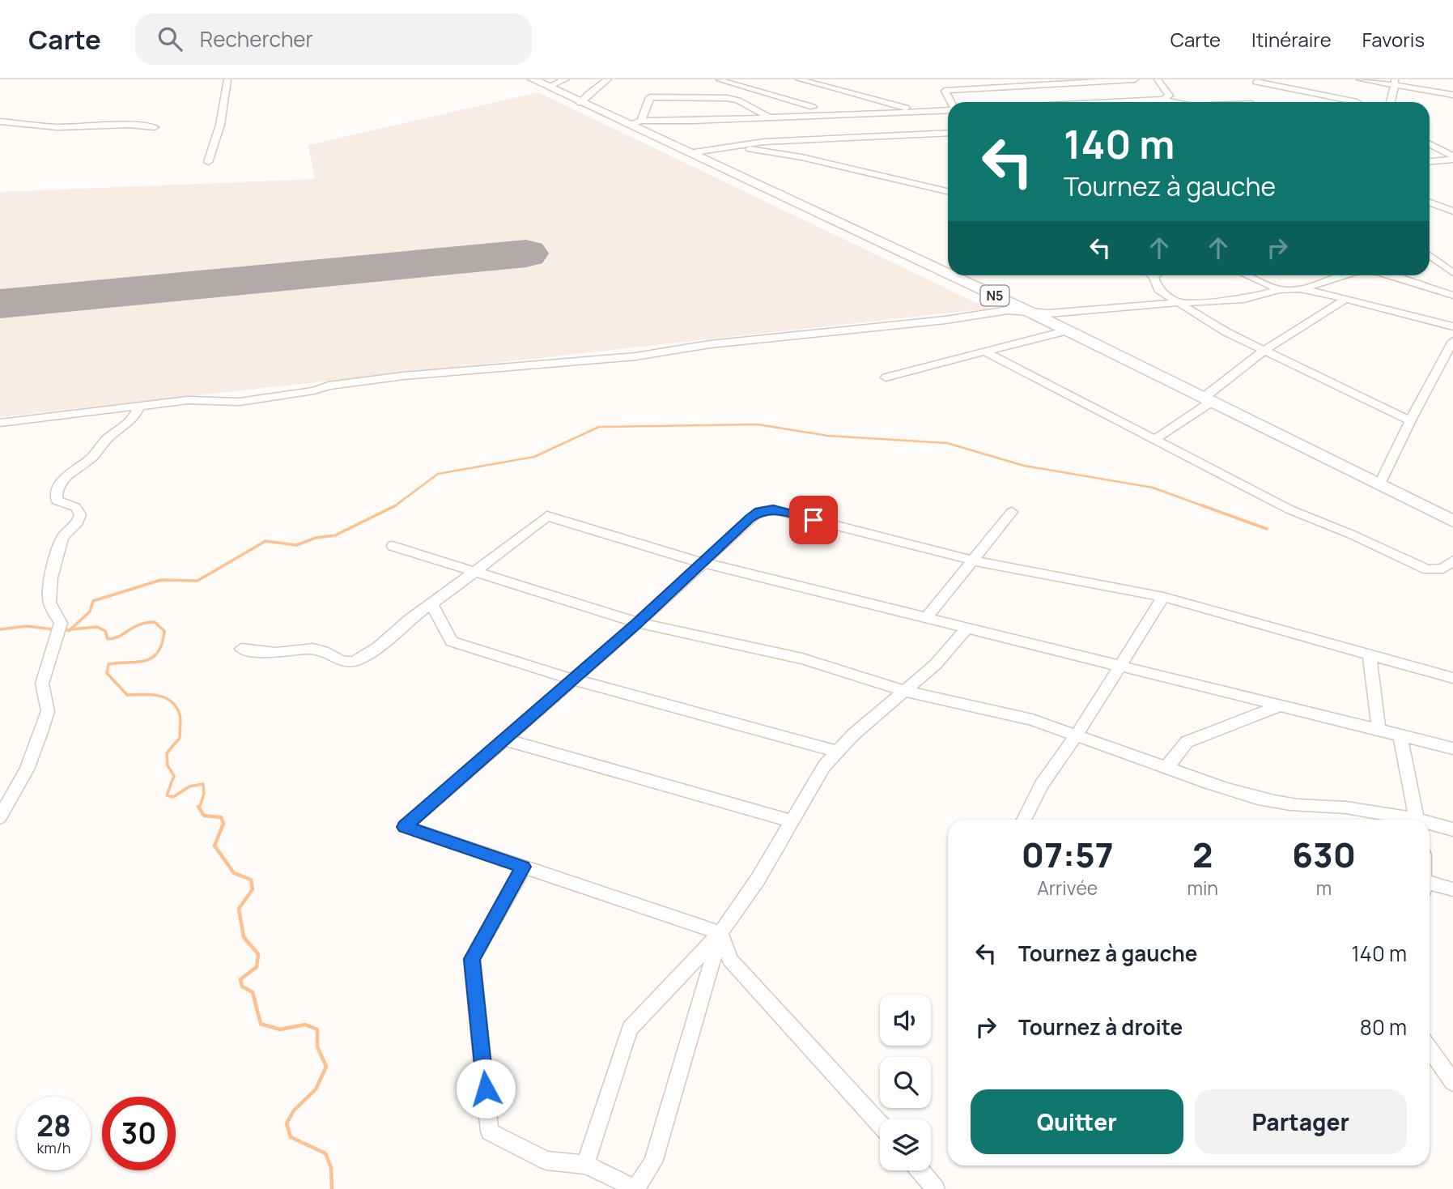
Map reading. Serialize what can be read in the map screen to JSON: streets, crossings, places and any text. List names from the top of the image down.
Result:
{
  "streets": {
    "highway": ["N5"]
  },
  "page": {
    "header": "Carte",
    "search": "Rechercher",
    "nav": ["Carte", "Itinéraire", "Favoris"],
    "turn": ["140 m", "Tournez à gauche"],
    "eta": [
      "07:57",
      "Arrivée",
      "2",
      "min",
      "630",
      "m"
    ],
    "list": [
      {
        "name": "Tournez à gauche",
        "value": "140 m"
      },
      {
        "name": "Tournez à droite",
        "value": "80 m"
      }
    ],
    "buttons": ["Quitter", "Partager"],
    "speed": "28 km/h",
    "limit": "30"
  }
}
